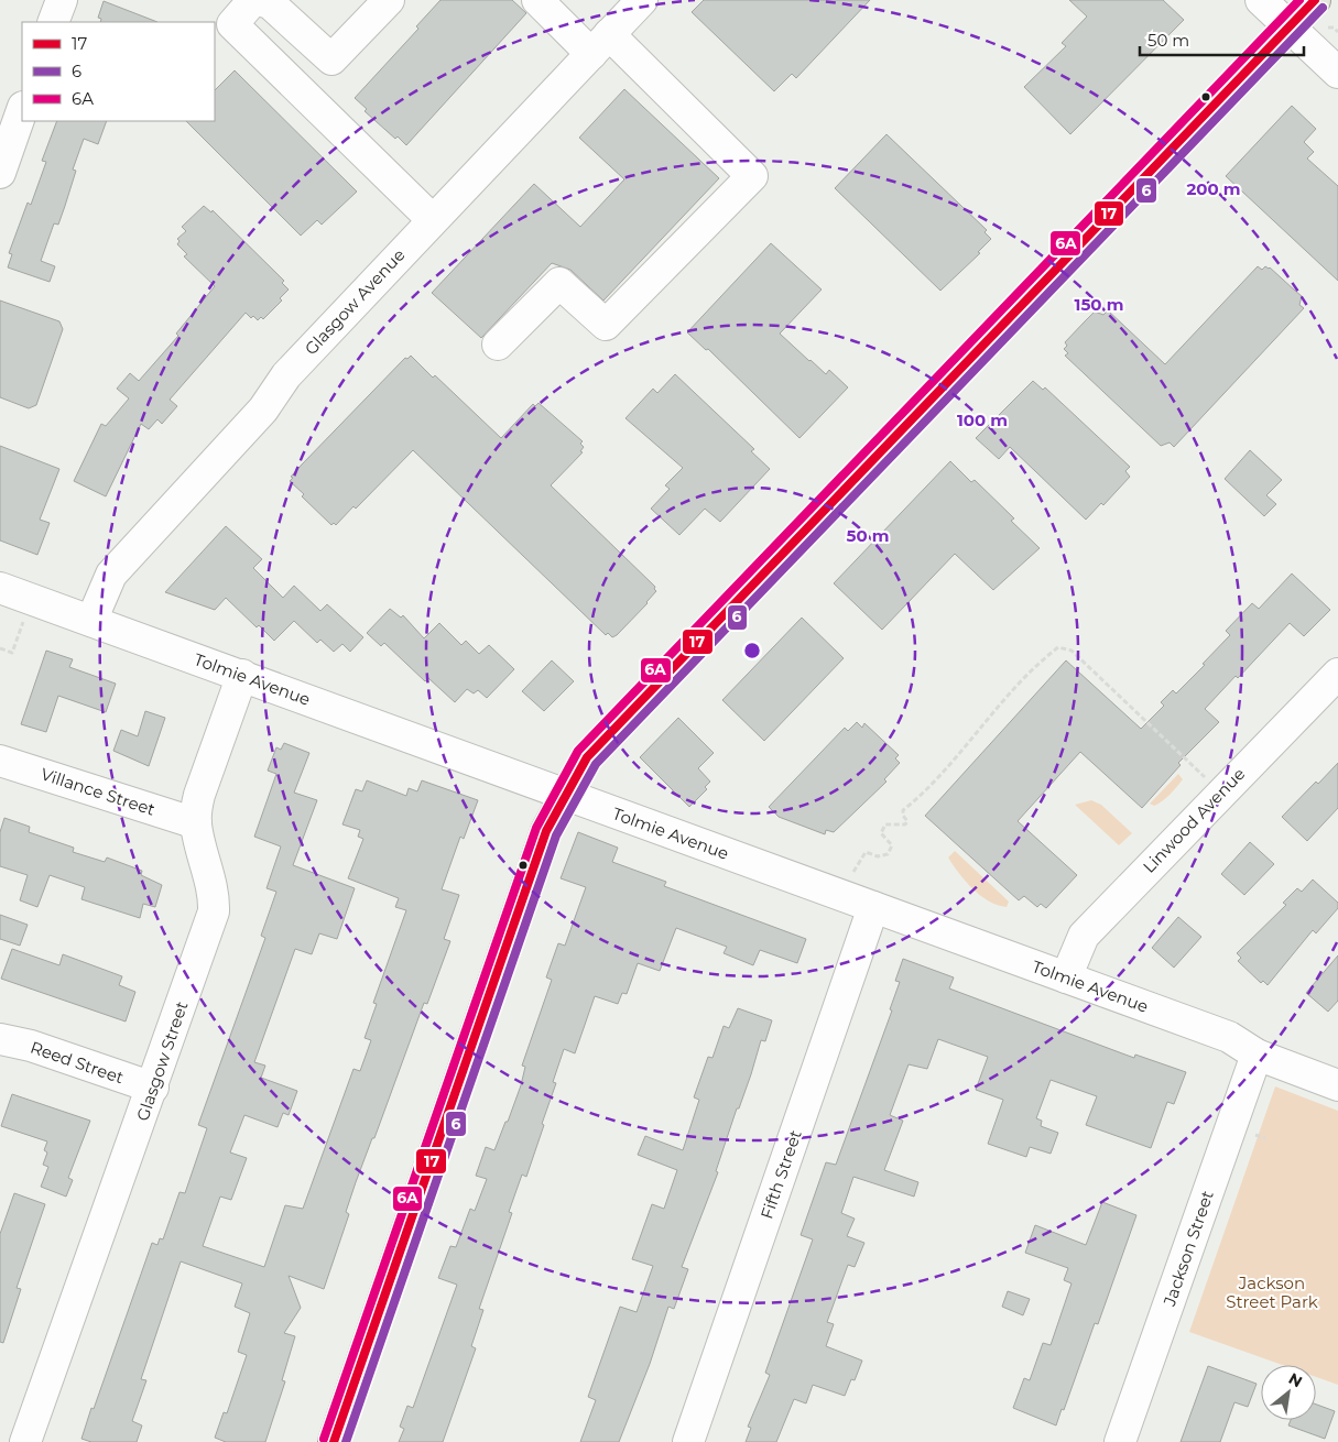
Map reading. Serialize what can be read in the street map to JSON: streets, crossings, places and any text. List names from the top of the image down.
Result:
{
  "streets": {
    "street": [
      "Glasgow Avenue",
      "Tolmie Avenue",
      "Villance Street",
      "Linwood Avenue",
      "Glasgow Street",
      "Reed Street",
      "Fifth Street",
      "Jackson Street"
    ]
  },
  "crossings": [
    ["Glasgow Avenue", "Tolmie Avenue"],
    ["Tolmie Avenue", "Linwood Avenue"],
    ["Tolmie Avenue", "Glasgow Street"],
    ["Tolmie Avenue", "Fifth Street"],
    ["Tolmie Avenue", "Jackson Street"],
    ["Villance Street", "Glasgow Street"],
    ["Glasgow Street", "Reed Street"]
  ],
  "parks": ["Jackson Street Park"],
  "lines": ["transit line 17", "transit line 6A", "transit line 6"],
  "legend": ["17", "6", "6A"],
  "scale_bar": "50 m",
  "north": "top right",
  "rings": [
    "200 m",
    "150 m",
    "100 m",
    "50 m"
  ]
}
